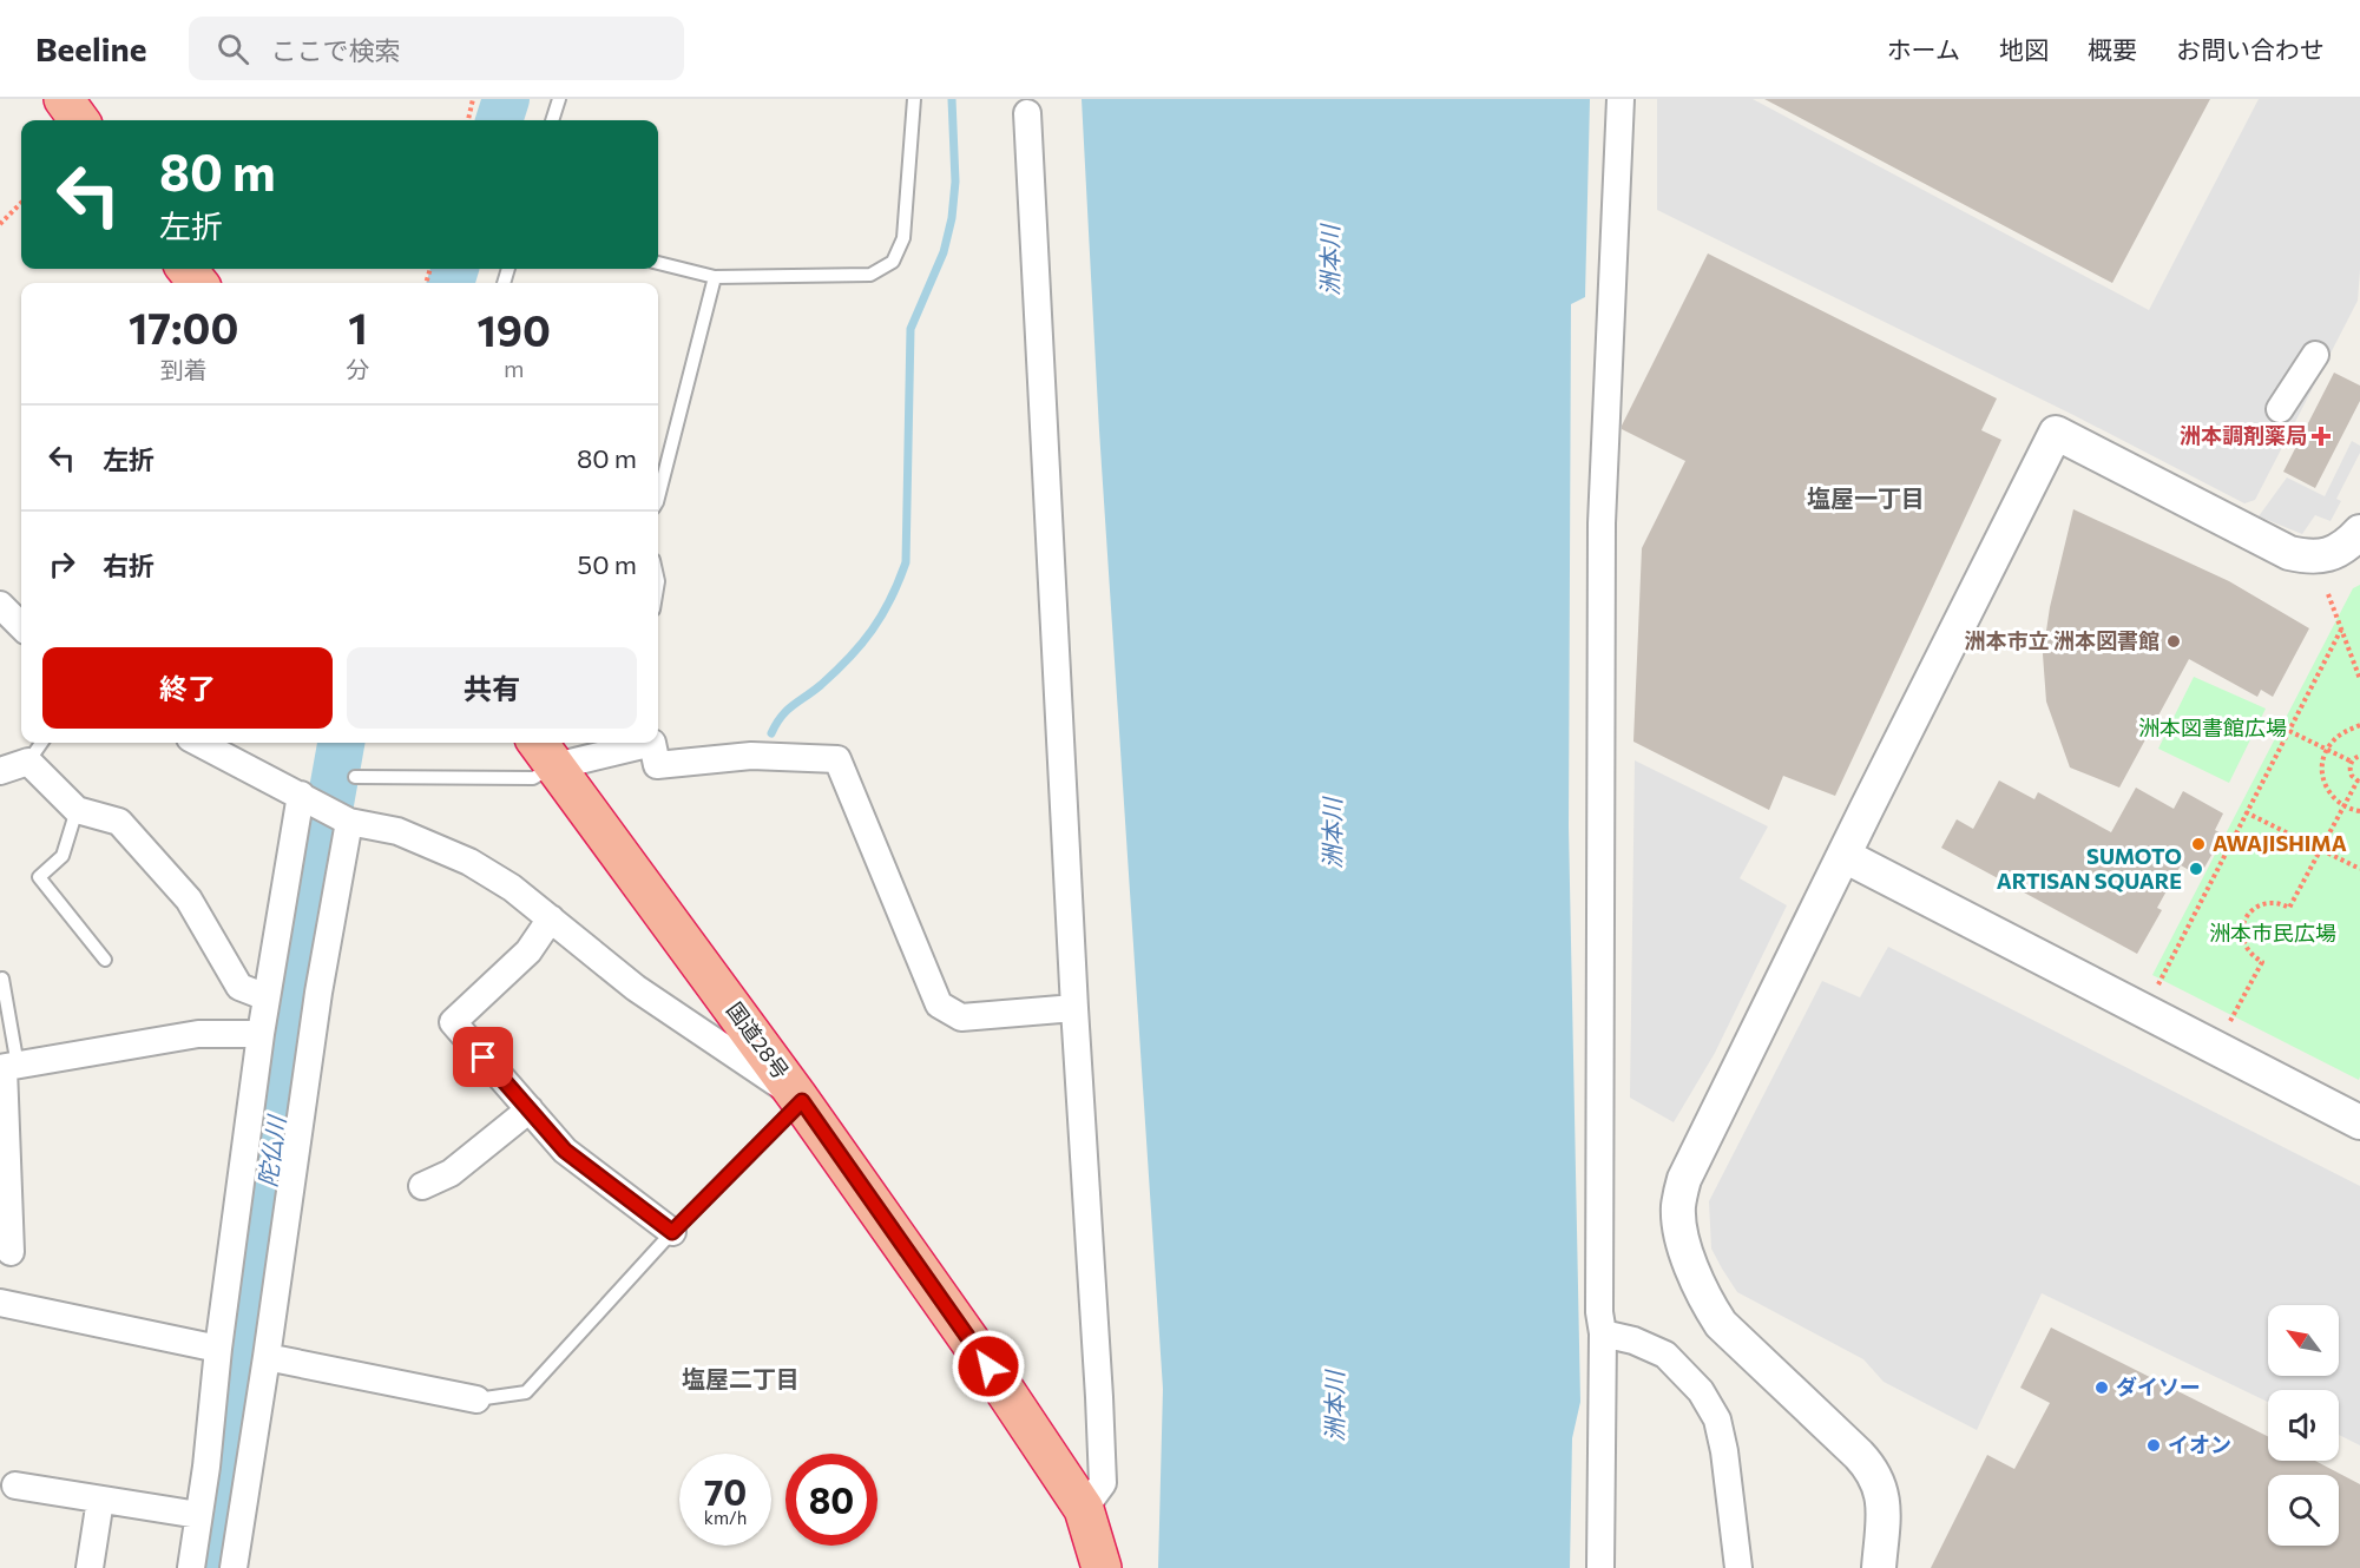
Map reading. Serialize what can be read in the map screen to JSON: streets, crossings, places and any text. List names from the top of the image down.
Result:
{
  "streets": {
    "highway": ["国道28号"]
  },
  "districts": ["塩屋一丁目", "塩屋二丁目"],
  "water": ["洲本川", "陀仏川"],
  "parks": ["洲本図書館広場", "洲本市民広場"],
  "places": {
    "health": ["洲本調剤薬局"],
    "other": [
      "洲本市立 洲本図書館",
      "AWAJISHIMA",
      "SUMOTO ARTISAN SQUARE",
      "ダイソー",
      "イオン"
    ]
  },
  "north": "top left",
  "page": {
    "header": "Beeline",
    "search": "ここで検索",
    "nav": [
      "ホーム",
      "地図",
      "概要",
      "お問い合わせ"
    ],
    "turn": ["80 m", "左折"],
    "eta": [
      "17:00",
      "到着",
      "1",
      "分",
      "190",
      "m"
    ],
    "list": [
      {
        "name": "左折",
        "value": "80 m"
      },
      {
        "name": "右折",
        "value": "50 m"
      }
    ],
    "buttons": ["終了", "共有"],
    "speed": "70 km/h",
    "limit": "80"
  }
}
